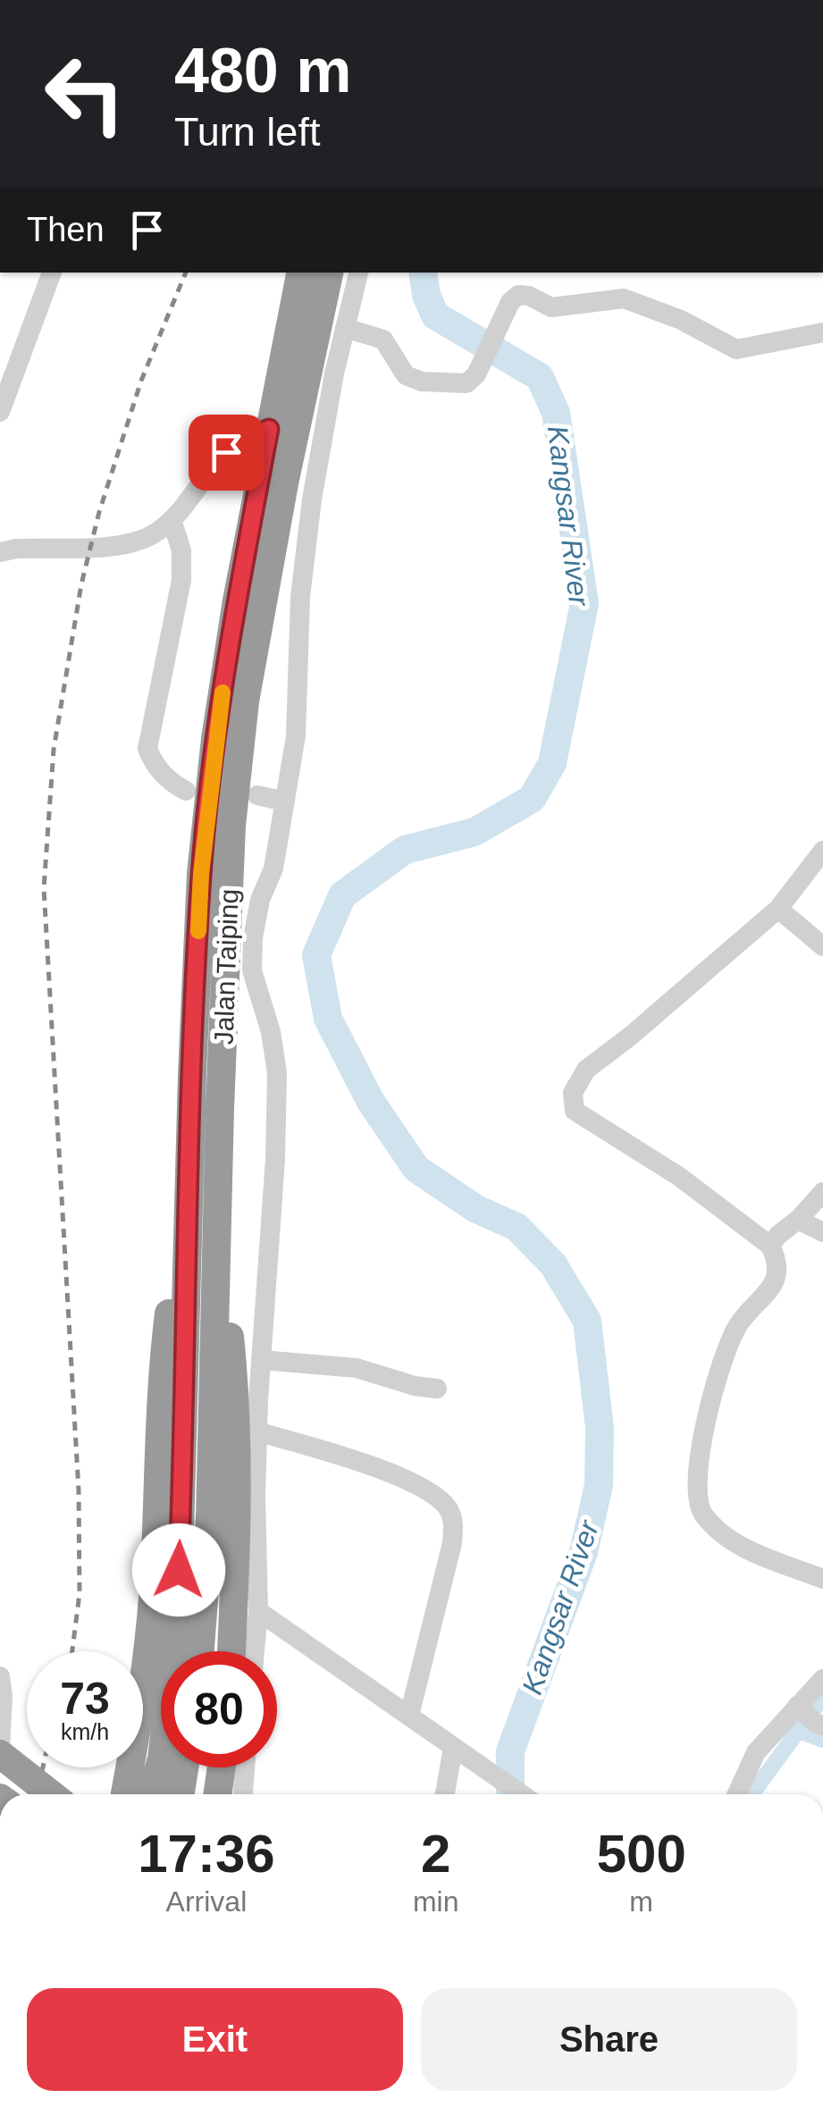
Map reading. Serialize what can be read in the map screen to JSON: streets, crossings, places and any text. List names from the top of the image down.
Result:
{
  "streets": {
    "highway": ["Jalan Taiping"]
  },
  "water": ["Kangsar River"],
  "page": {
    "turn": ["480 m", "Turn left"],
    "then": "Then",
    "speed": "73 km/h",
    "limit": "80",
    "eta": [
      "17:36",
      "Arrival",
      "2",
      "min",
      "500",
      "m"
    ],
    "buttons": ["Exit", "Share"]
  }
}
